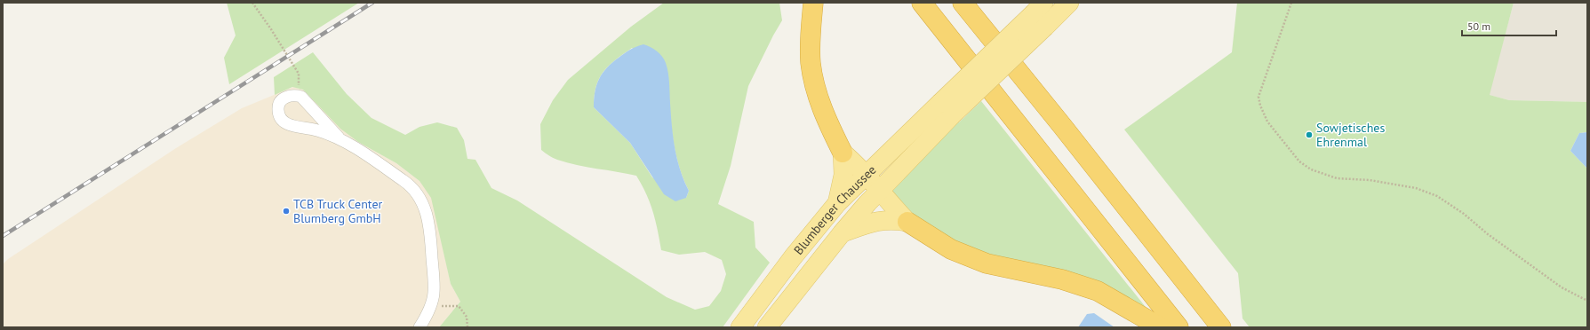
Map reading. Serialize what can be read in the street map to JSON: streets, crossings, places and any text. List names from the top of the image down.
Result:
{
  "streets": {
    "main road": ["Blumberger Chaussee"]
  },
  "places": ["Sowjetisches Ehrenmal", "TCB Truck Center Blumberg GmbH"],
  "scale_bar": "50 m"
}
